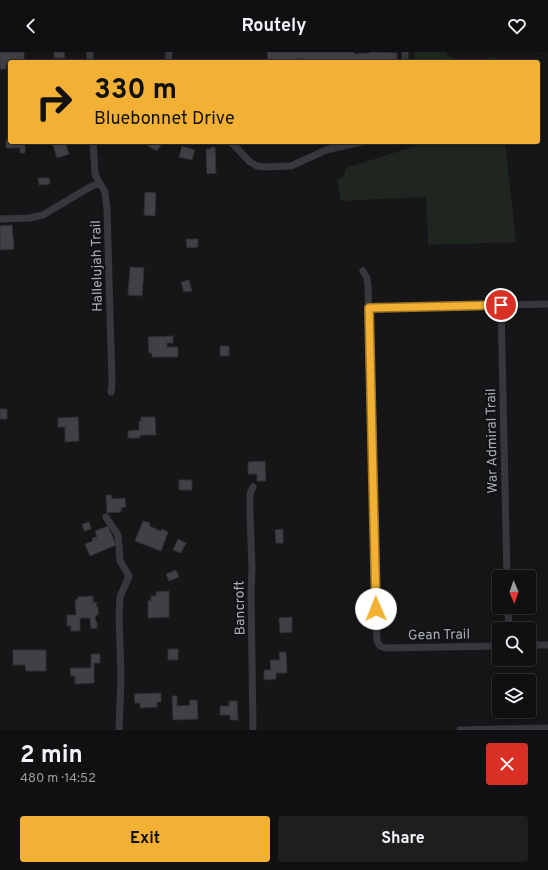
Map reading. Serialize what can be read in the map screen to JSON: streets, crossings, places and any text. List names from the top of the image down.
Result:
{
  "streets": {
    "street": [
      "Hallelujah Trail",
      "War Admiral Trail",
      "Bancroft",
      "Gean Trail"
    ]
  },
  "north": "bottom",
  "page": {
    "header": "Routely",
    "turn": ["330 m", "Bluebonnet Drive"],
    "heading": ["2 min", "480 m · 14:52"],
    "buttons": ["Exit", "Share"]
  }
}
